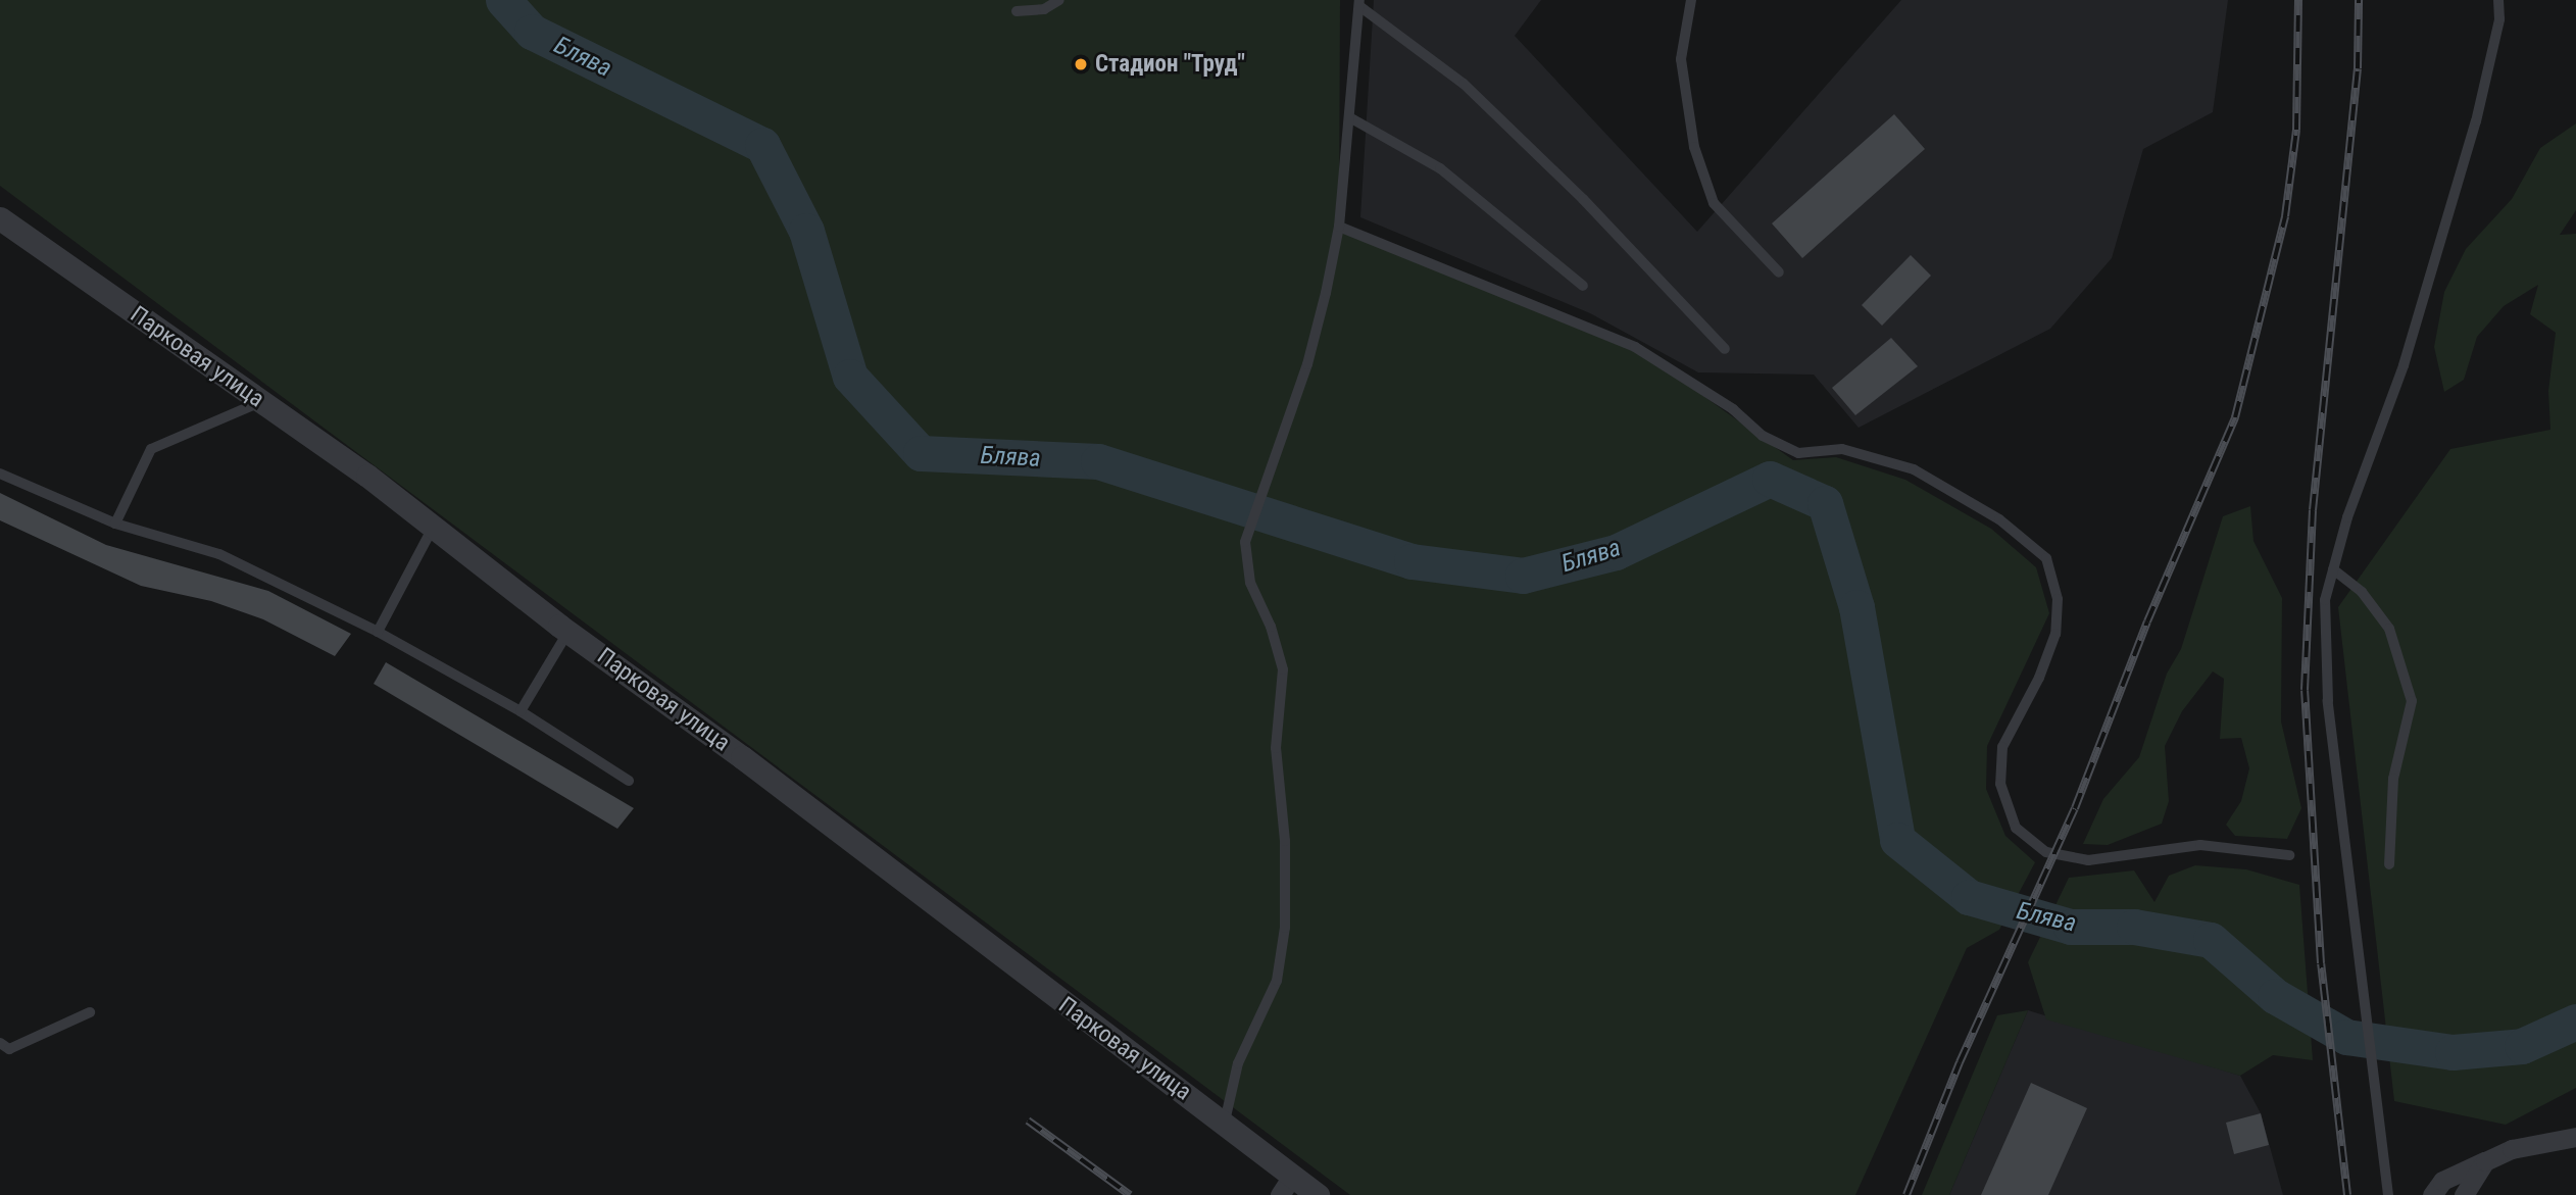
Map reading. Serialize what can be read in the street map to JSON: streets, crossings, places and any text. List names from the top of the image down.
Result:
{
  "streets": {
    "street": ["Парковая улица"]
  },
  "water": ["Блява"],
  "places": ["Стадион \"Труд\""]
}
